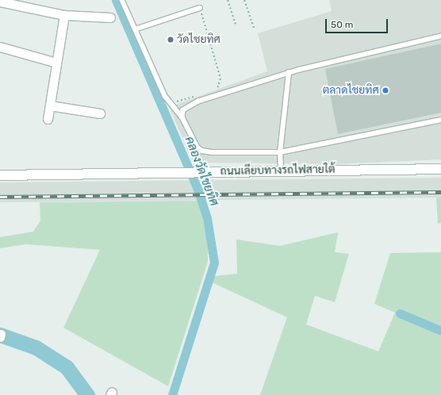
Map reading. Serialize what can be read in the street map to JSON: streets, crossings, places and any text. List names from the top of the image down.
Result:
{
  "streets": {
    "main road": ["ถนนเลียบทางรถไฟสายใต้"]
  },
  "water": ["คลองวัดไชยทิศ"],
  "places": ["วัดไชยทิศ", "ตลาดไชยทิศ"],
  "scale_bar": "50 m"
}
